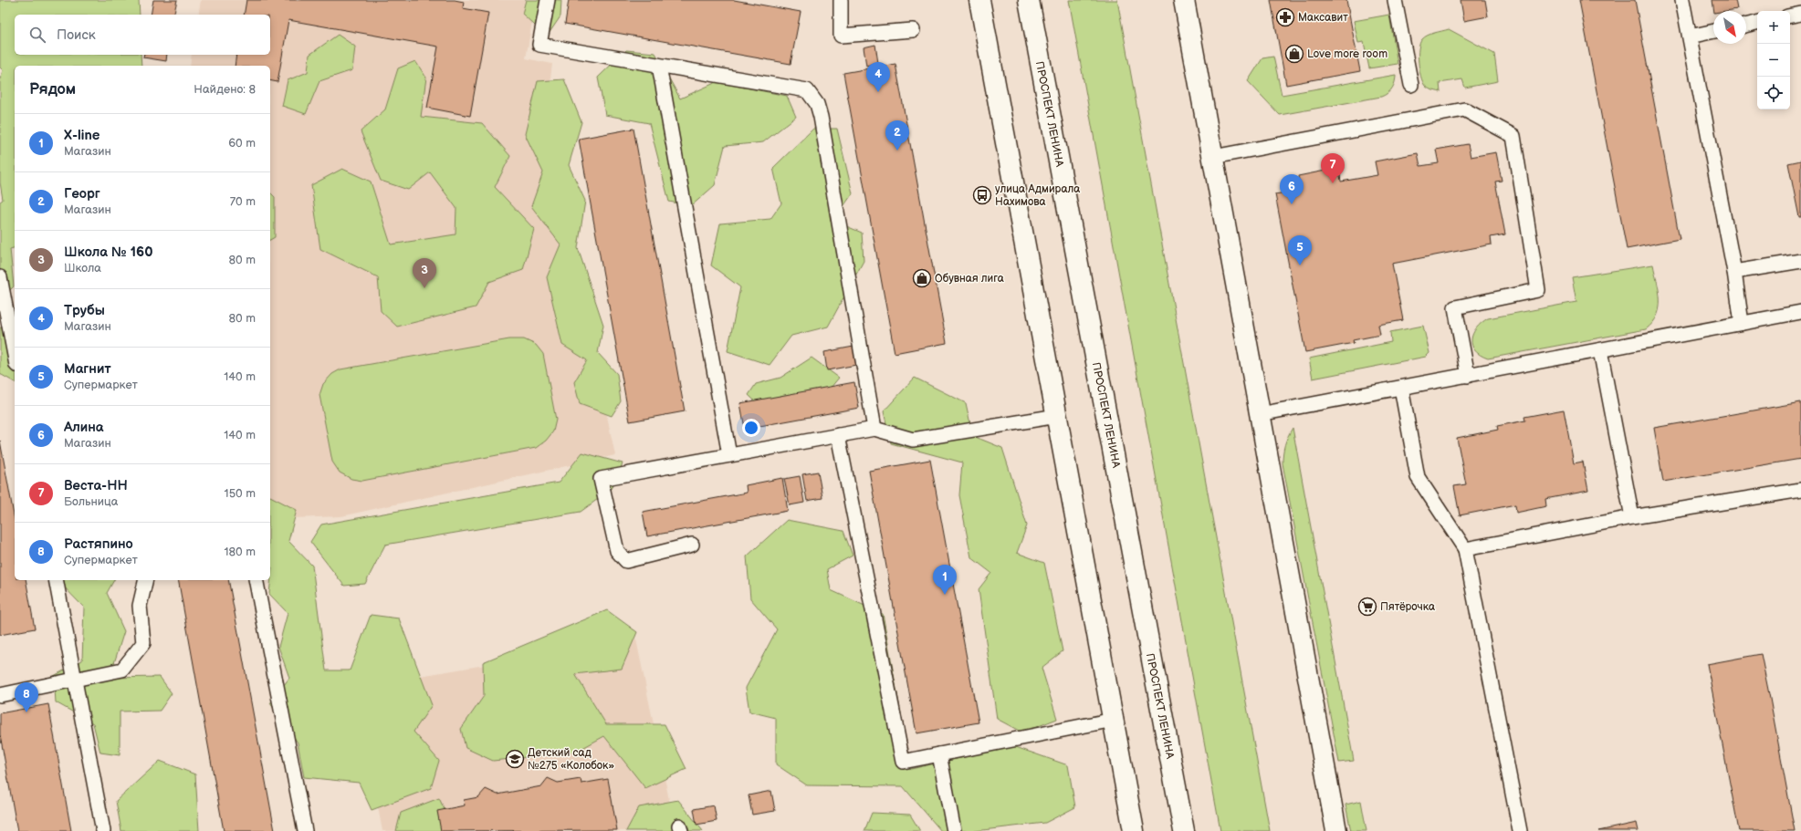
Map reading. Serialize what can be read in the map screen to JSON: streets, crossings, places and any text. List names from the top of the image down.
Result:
{
  "streets": {
    "main road": ["ПРОСПЕКТ ЛЕНИНА"]
  },
  "places": {
    "pharmacy": ["Максавит"],
    "shop": ["Love more room", "Обувная лига"],
    "bus stop": ["улица Адмирала Нахимова"],
    "supermarket": ["Пятёрочка"],
    "school or university": ["Детский сад №275 «Колобок»"]
  },
  "north": "bottom right",
  "page": {
    "map_buttons": ["+", "−"],
    "search": "Поиск",
    "pins": [
      "4",
      "2",
      "7",
      "6",
      "5",
      "3",
      "1",
      "8"
    ],
    "heading": ["Рядом", "Найдено: 8"],
    "list": [
      {
        "mark": "1",
        "name": "X-line",
        "note": "Магазин",
        "value": "60 m"
      },
      {
        "mark": "2",
        "name": "Георг",
        "note": "Магазин",
        "value": "70 m"
      },
      {
        "mark": "3",
        "name": "Школа № 160",
        "note": "Школа",
        "value": "80 m"
      },
      {
        "mark": "4",
        "name": "Трубы",
        "note": "Магазин",
        "value": "80 m"
      },
      {
        "mark": "5",
        "name": "Магнит",
        "note": "Супермаркет",
        "value": "140 m"
      },
      {
        "mark": "6",
        "name": "Алина",
        "note": "Магазин",
        "value": "140 m"
      },
      {
        "mark": "7",
        "name": "Веста-НН",
        "note": "Больница",
        "value": "150 m"
      },
      {
        "mark": "8",
        "name": "Растяпино",
        "note": "Супермаркет",
        "value": "180 m"
      }
    ]
  }
}
